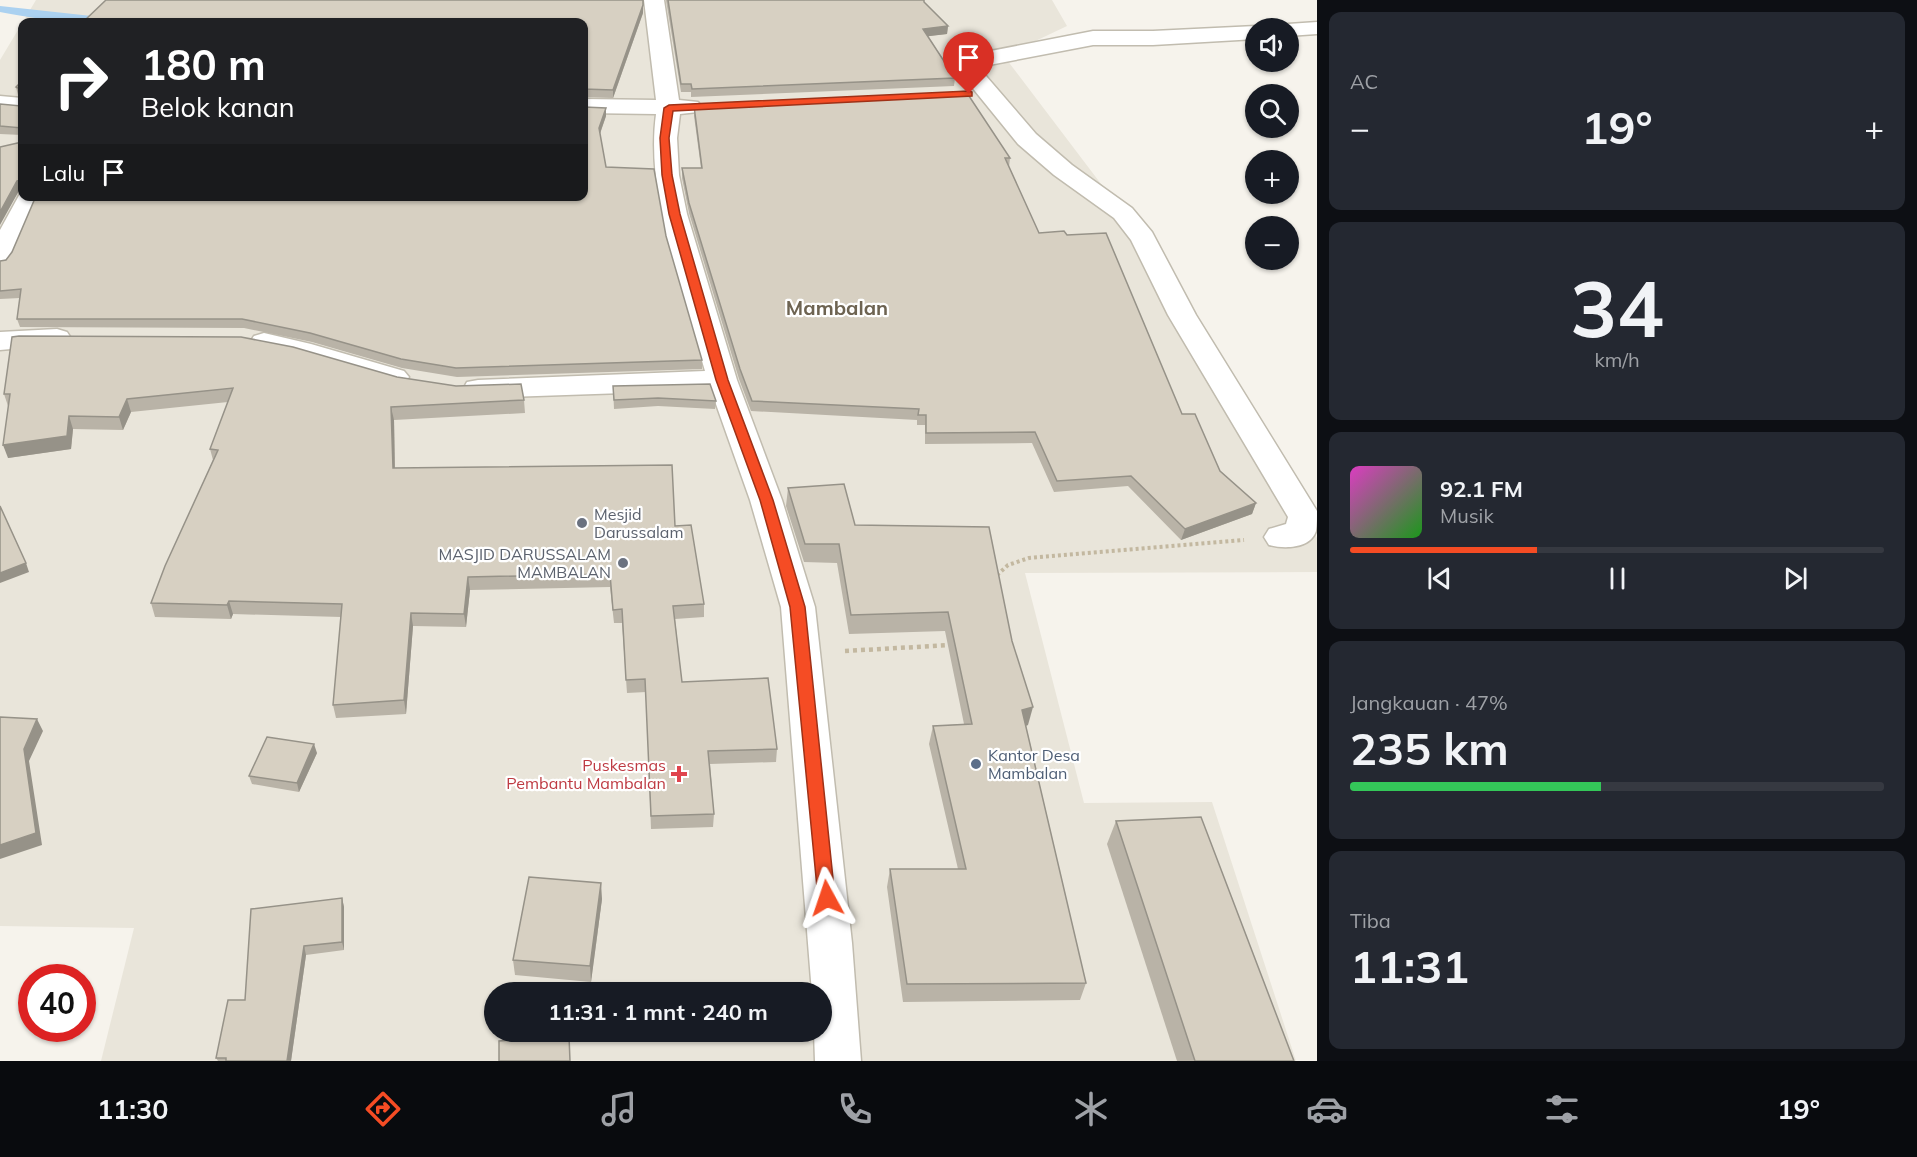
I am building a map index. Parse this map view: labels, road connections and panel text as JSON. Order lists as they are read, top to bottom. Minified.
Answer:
{"districts":["Mambalan"],"places":{"other":["Mesjid Darussalam","MASJID DARUSSALAM MAMBALAN","Kantor Desa Mambalan"],"health":["Puskesmas Pembantu Mambalan"]},"page":{"tile":["AC",["34","km/h"],["Jangkauan · 47%","235 km"],["Tiba","11:31"]],"map_buttons":["+","−"],"turn":["180 m","Belok kanan"],"heat":["−","19°","+"],"then":"Lalu","song":["92.1 FM","Musik"],"limit":"40","trip":"11:31 · 1 mnt · 240 m","tabs":["11:30","19°"]}}
